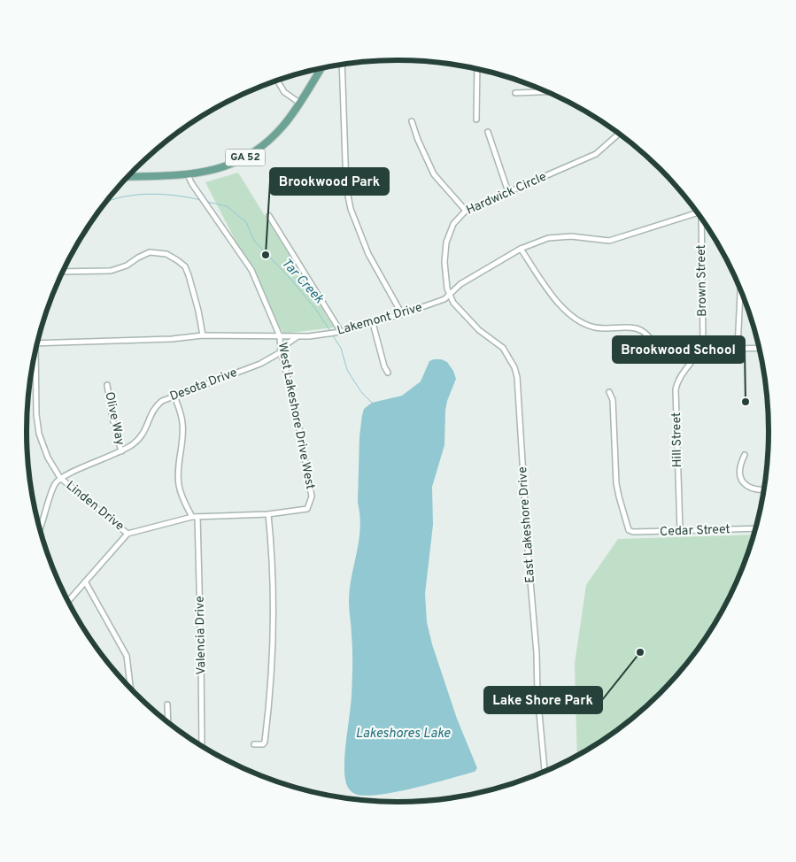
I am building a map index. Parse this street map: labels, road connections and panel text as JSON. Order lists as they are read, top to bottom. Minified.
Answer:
{"streets":{"main road":["GA 52"],"street":["Hardwick Circle","Brown Street","Lakemont Drive","Desota Drive","West Lakeshore Drive West","Olive Way","Hill Street","Linden Drive","East Lakeshore Drive","Cedar Street","Valencia Drive"]},"crossings":[["GA 52","West Lakeshore Drive West"],["Hardwick Circle","Lakemont Drive"],["Hardwick Circle","East Lakeshore Drive"],["Brown Street","Hill Street"],["Lakemont Drive","Desota Drive"],["Lakemont Drive","West Lakeshore Drive West"],["Lakemont Drive","East Lakeshore Drive"],["Desota Drive","West Lakeshore Drive West"],["Desota Drive","Olive Way"],["Desota Drive","Linden Drive"],["West Lakeshore Drive West","Linden Drive"],["Hill Street","Cedar Street"],["Linden Drive","Valencia Drive"]],"water":["Tar Creek","Lakeshores Lake"],"places":["Brookwood Park","Brookwood School","Lake Shore Park"]}
